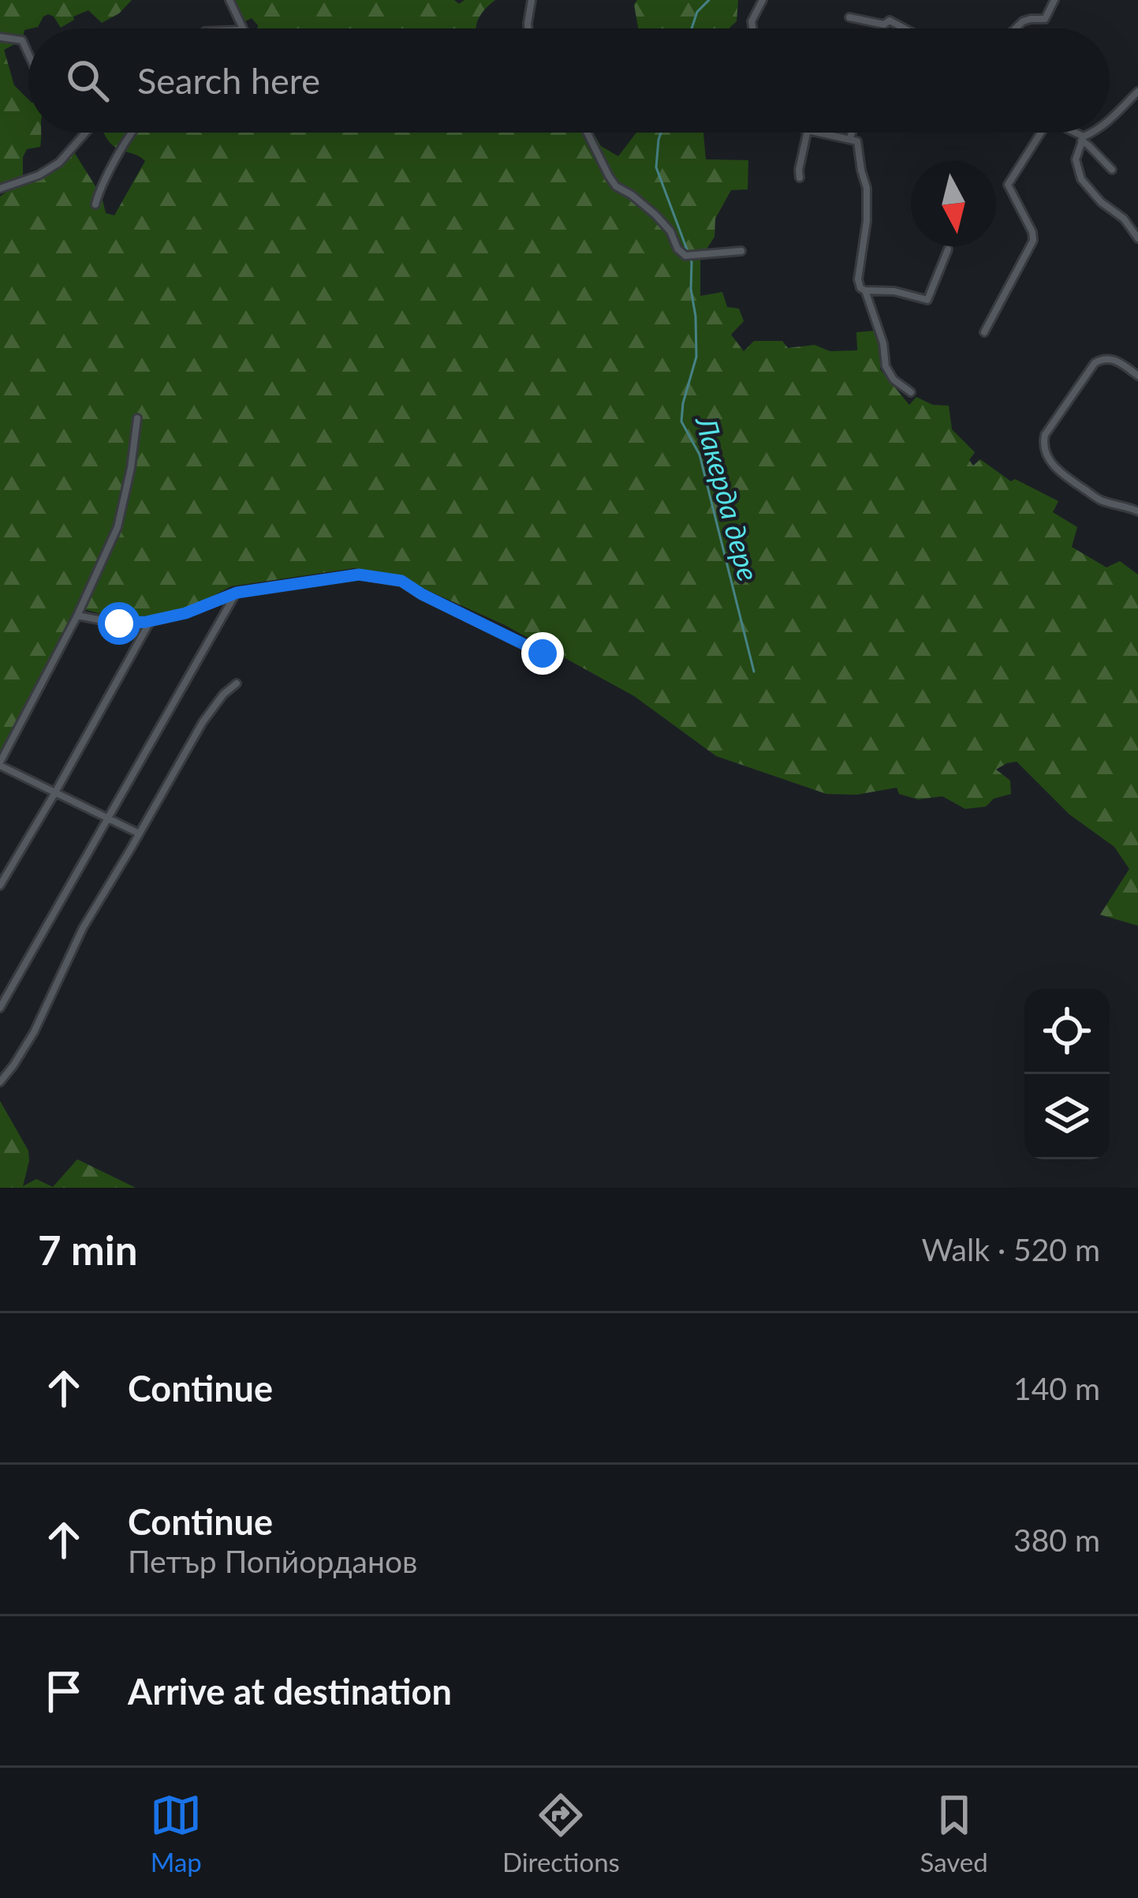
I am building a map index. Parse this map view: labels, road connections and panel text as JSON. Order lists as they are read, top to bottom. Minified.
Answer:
{"water":["Лакерда дере"],"north":"bottom","page":{"search":"Search here","heading":["7 min","Walk · 520 m"],"list":[["Continue","140 m"],["Continue","Петър Попйорданов","380 m"],"Arrive at destination"],"nav":["Map","Directions","Saved"]}}
